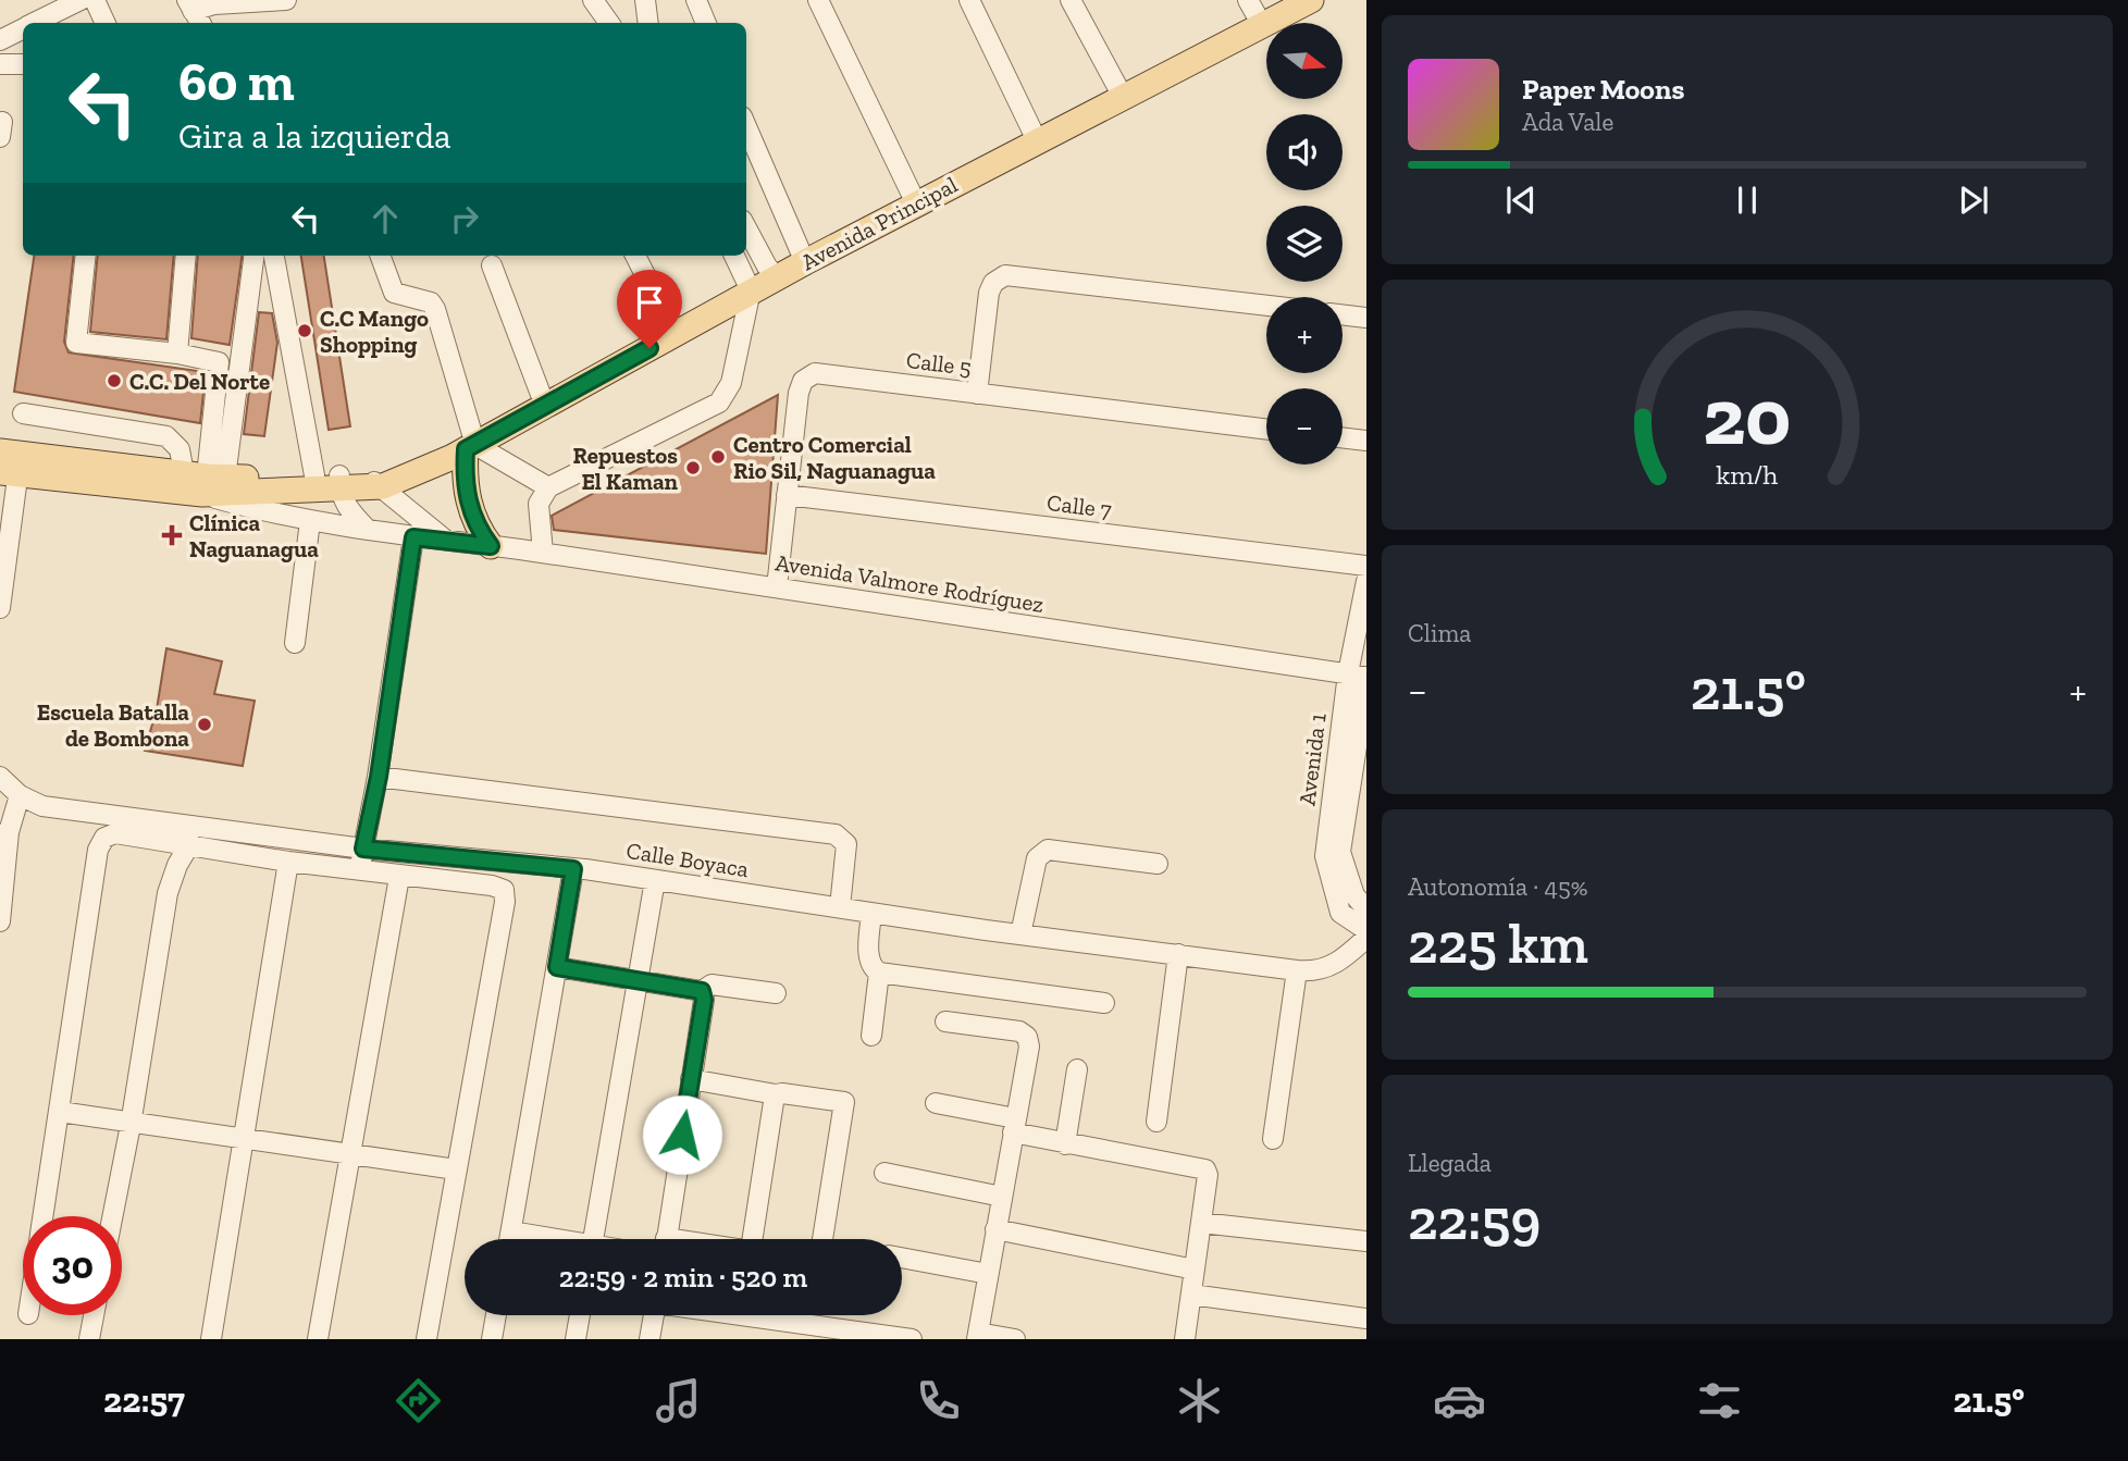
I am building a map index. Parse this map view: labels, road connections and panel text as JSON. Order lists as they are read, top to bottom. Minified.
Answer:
{"streets":{"main road":["Avenida Principal"],"street":["Calle 5","Calle 7","Avenida Valmore Rodríguez","Avenida 1","Calle Boyaca"]},"crossings":[["Calle 5","Calle 7"],["Calle 5","Avenida Valmore Rodríguez"],["Avenida Valmore Rodríguez","Avenida 1"]],"places":{"other":["C.C Mango Shopping","C.C. Del Norte","Centro Comercial Rio Sil, Naguanagua","Repuestos El Kaman","Escuela Batalla de Bombona"],"health":["Clínica Naguanagua"]},"north":"right","page":{"map_buttons":["+","−"],"turn":["60 m","Gira a la izquierda"],"song":["Paper Moons","Ada Vale"],"tile":["Clima",["Autonomía · 45%","225 km"],["Llegada","22:59"]],"heat":["−","21.5°","+"],"limit":"30","trip":"22:59 · 2 min · 520 m","tabs":["22:57","21.5°"],"gauge":["20","km/h"]}}
